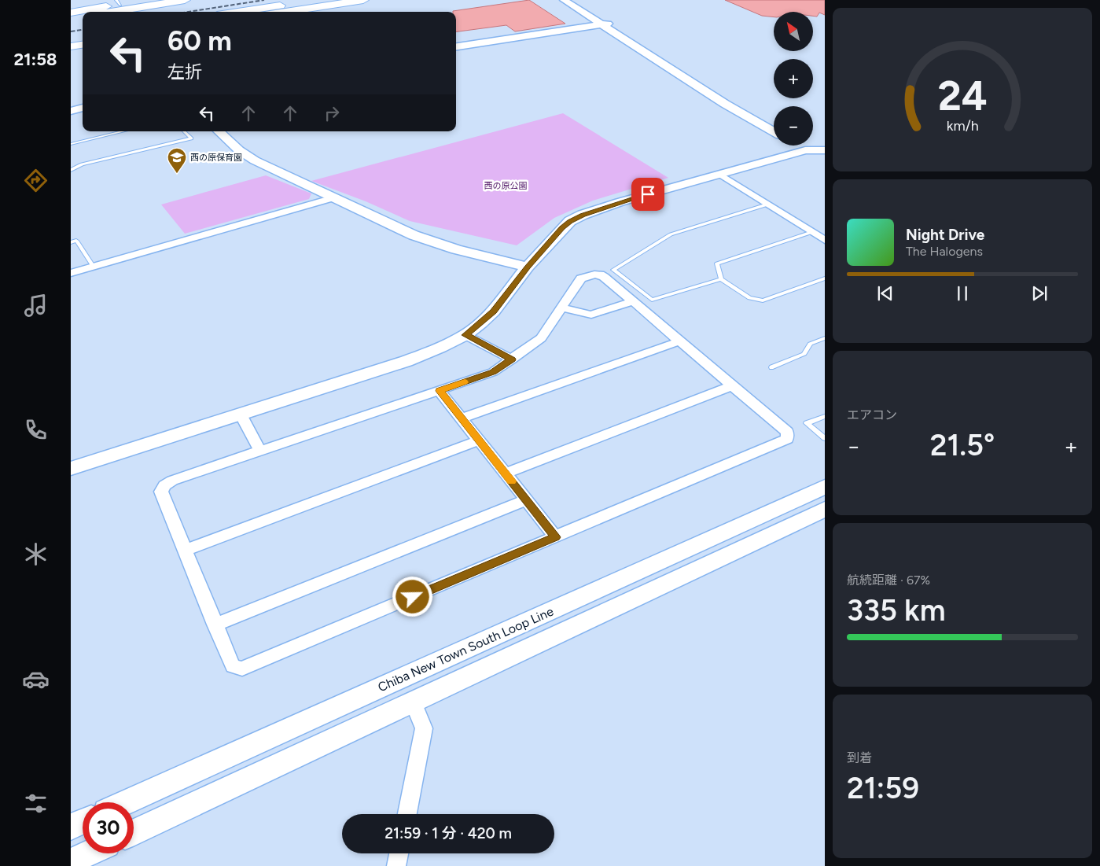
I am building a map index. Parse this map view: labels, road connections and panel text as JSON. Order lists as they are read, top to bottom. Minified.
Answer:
{"streets":{"street":["Chiba New Town South Loop Line"]},"parks":["西の原公園"],"places":{"school or university":["西の原保育園"]},"north":"top left","page":{"tabs":"21:58","map_buttons":["+","−"],"turn":["60 m","左折"],"song":["Night Drive","The Halogens"],"tile":["エアコン",["航続距離 · 67%","335 km"],["到着","21:59"]],"heat":["−","21.5°","+"],"limit":"30","trip":"21:59 · 1 分 · 420 m","gauge":["24","km/h"]}}
